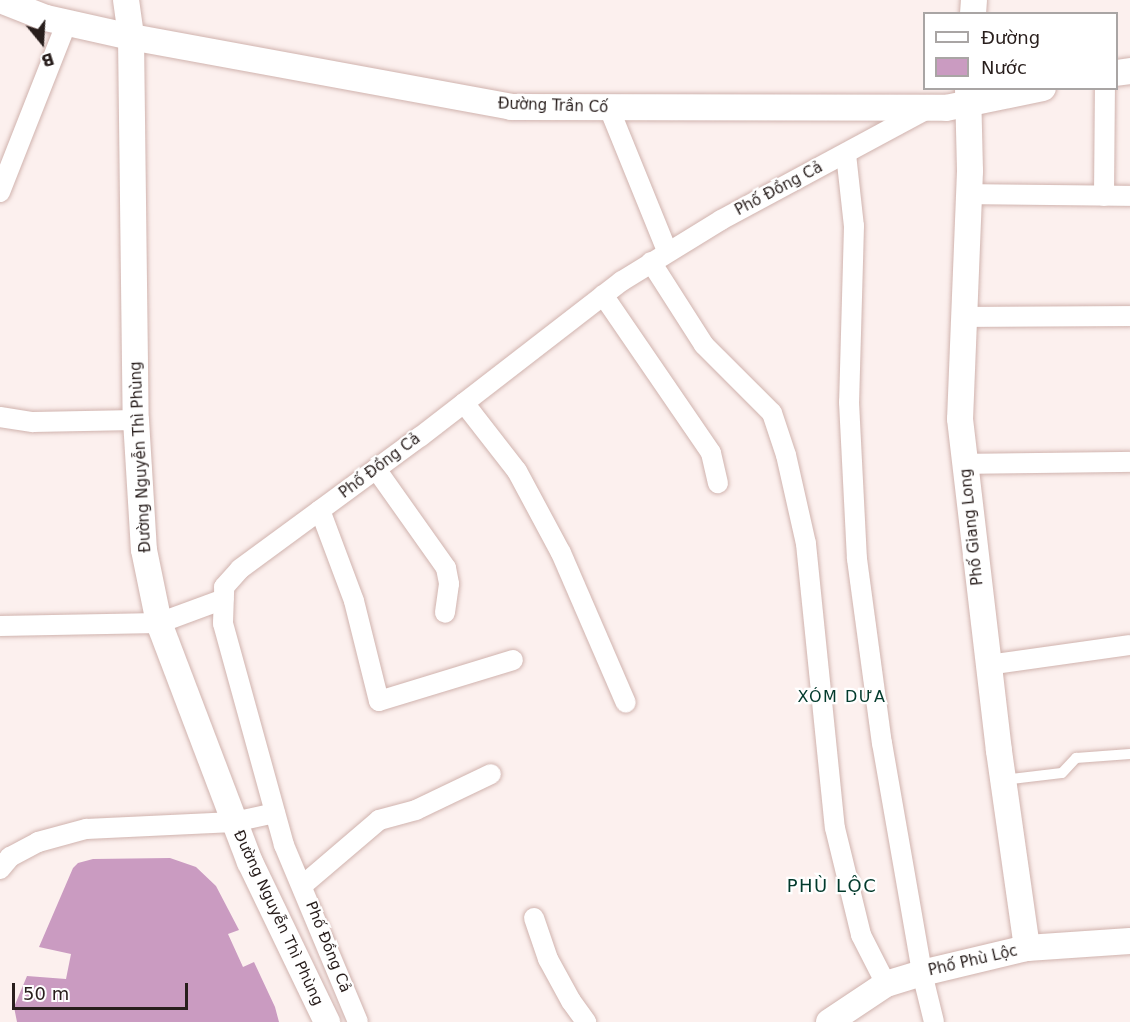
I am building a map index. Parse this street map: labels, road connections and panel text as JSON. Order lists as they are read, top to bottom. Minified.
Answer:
{"streets":{"street":["Đường Trần Cố","Phố Đồng Cả","Đường Nguyễn Thì Phùng","Phố Giang Long","Phố Phù Lộc"]},"crossings":[["Đường Trần Cố","Phố Đồng Cả"],["Đường Trần Cố","Đường Nguyễn Thì Phùng"],["Đường Trần Cố","Phố Giang Long"],["Phố Giang Long","Phố Phù Lộc"]],"districts":["XÓM DƯA","PHÙ LỘC"],"legend":["Đường","Nước"],"scale_bar":"50 m","north":"bottom"}
